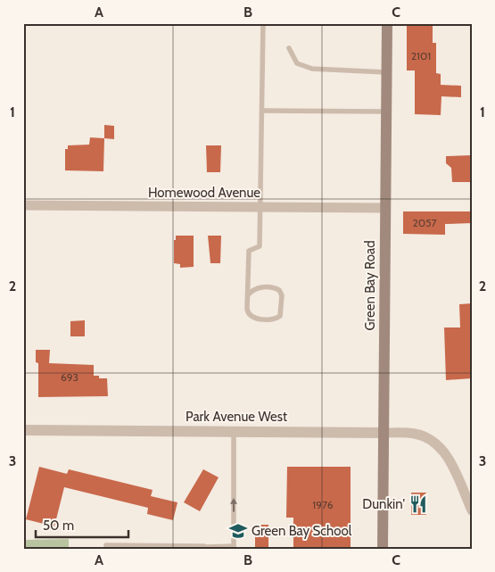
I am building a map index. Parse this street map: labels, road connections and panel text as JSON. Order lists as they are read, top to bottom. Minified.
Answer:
{"streets":{"main road":["Green Bay Road"],"street":["Homewood Avenue","Park Avenue West"]},"crossings":[["Homewood Avenue","Green Bay Road"],["Green Bay Road","Park Avenue West"]],"places":{"restaurant":["Dunkin'"],"school or university":["Green Bay School"]},"house_numbers":["2101","2057","693","1976"],"scale_bar":"50 m","grid":{"columns":["A","B","C"],"rows":["1","2","3"]}}
